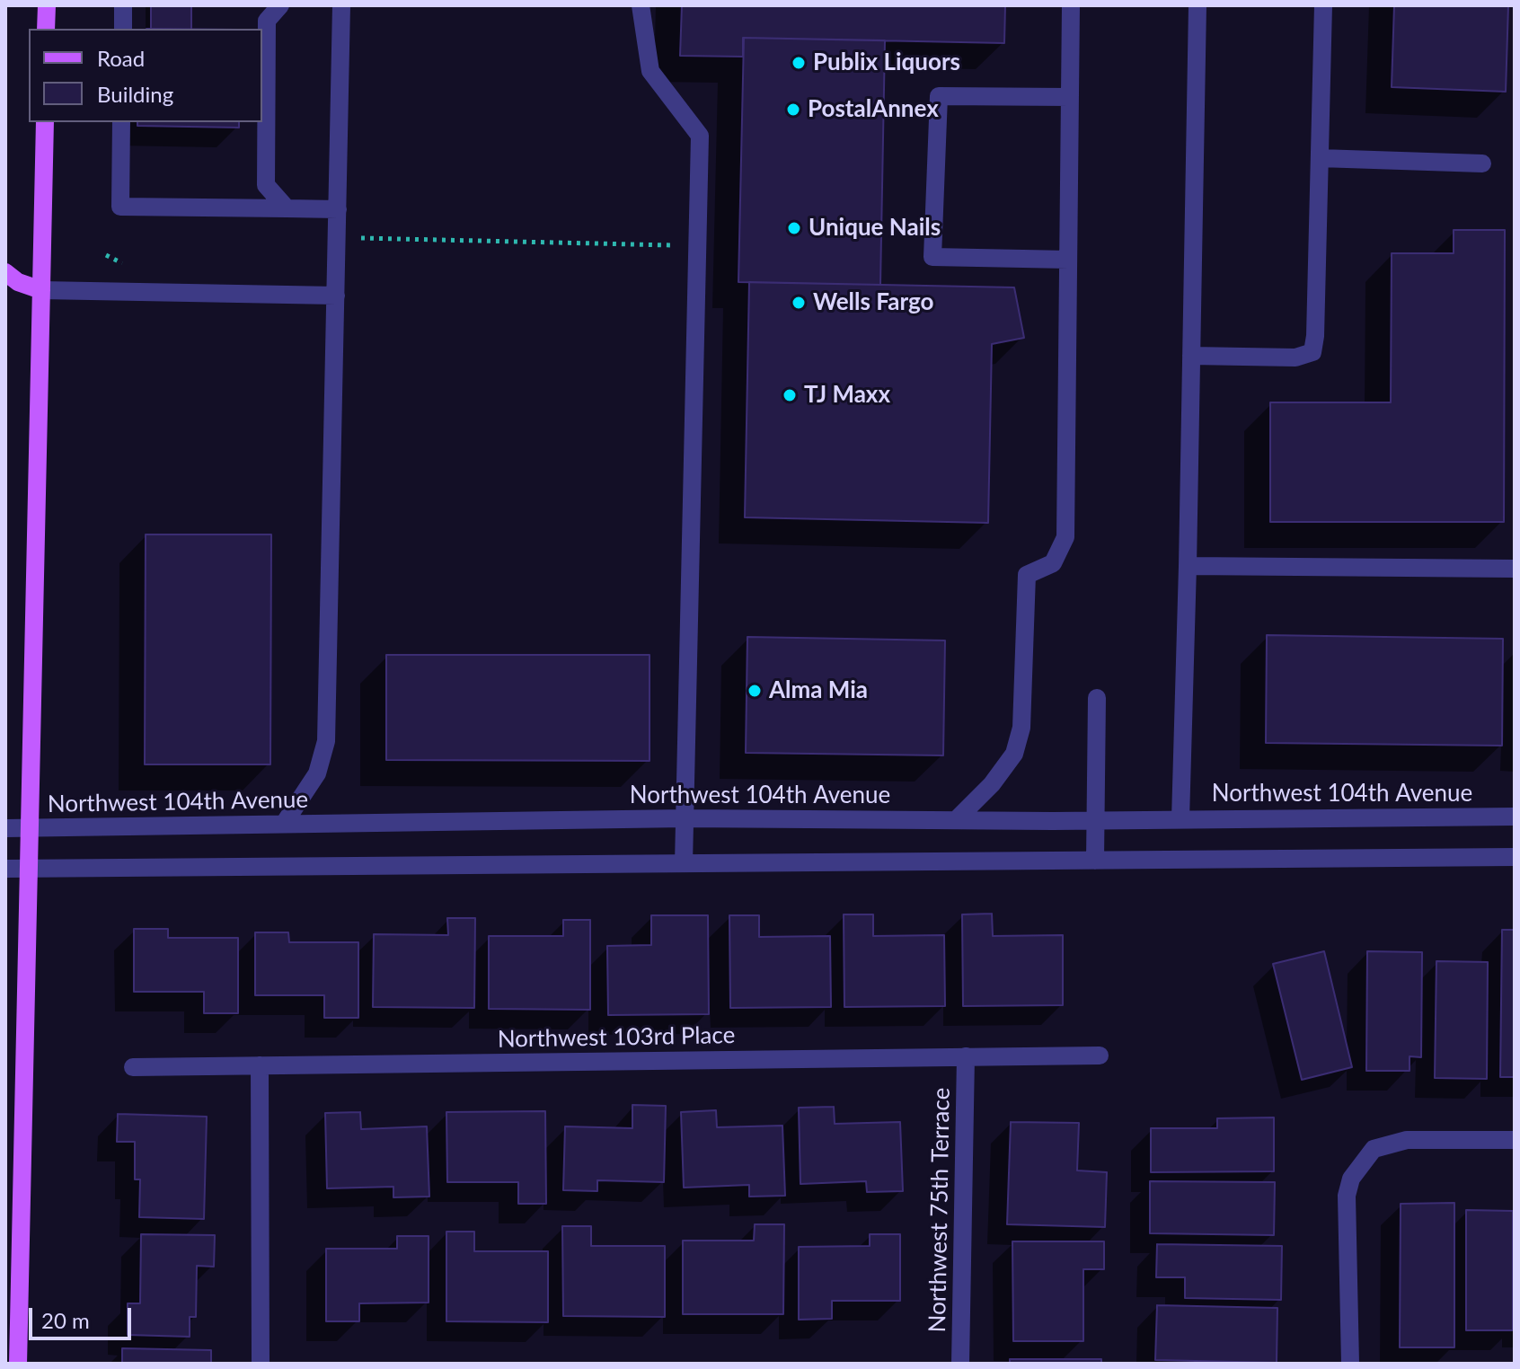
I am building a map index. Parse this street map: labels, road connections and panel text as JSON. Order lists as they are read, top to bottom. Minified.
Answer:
{"streets":{"street":["Northwest 104th Avenue","Northwest 103rd Place","Northwest 75th Terrace"]},"crossings":[["Northwest 103rd Place","Northwest 75th Terrace"]],"places":["Publix Liquors","PostalAnnex","Unique Nails","Wells Fargo","TJ Maxx","Alma Mia"],"legend":["Road","Building"],"scale_bar":"20 m"}
